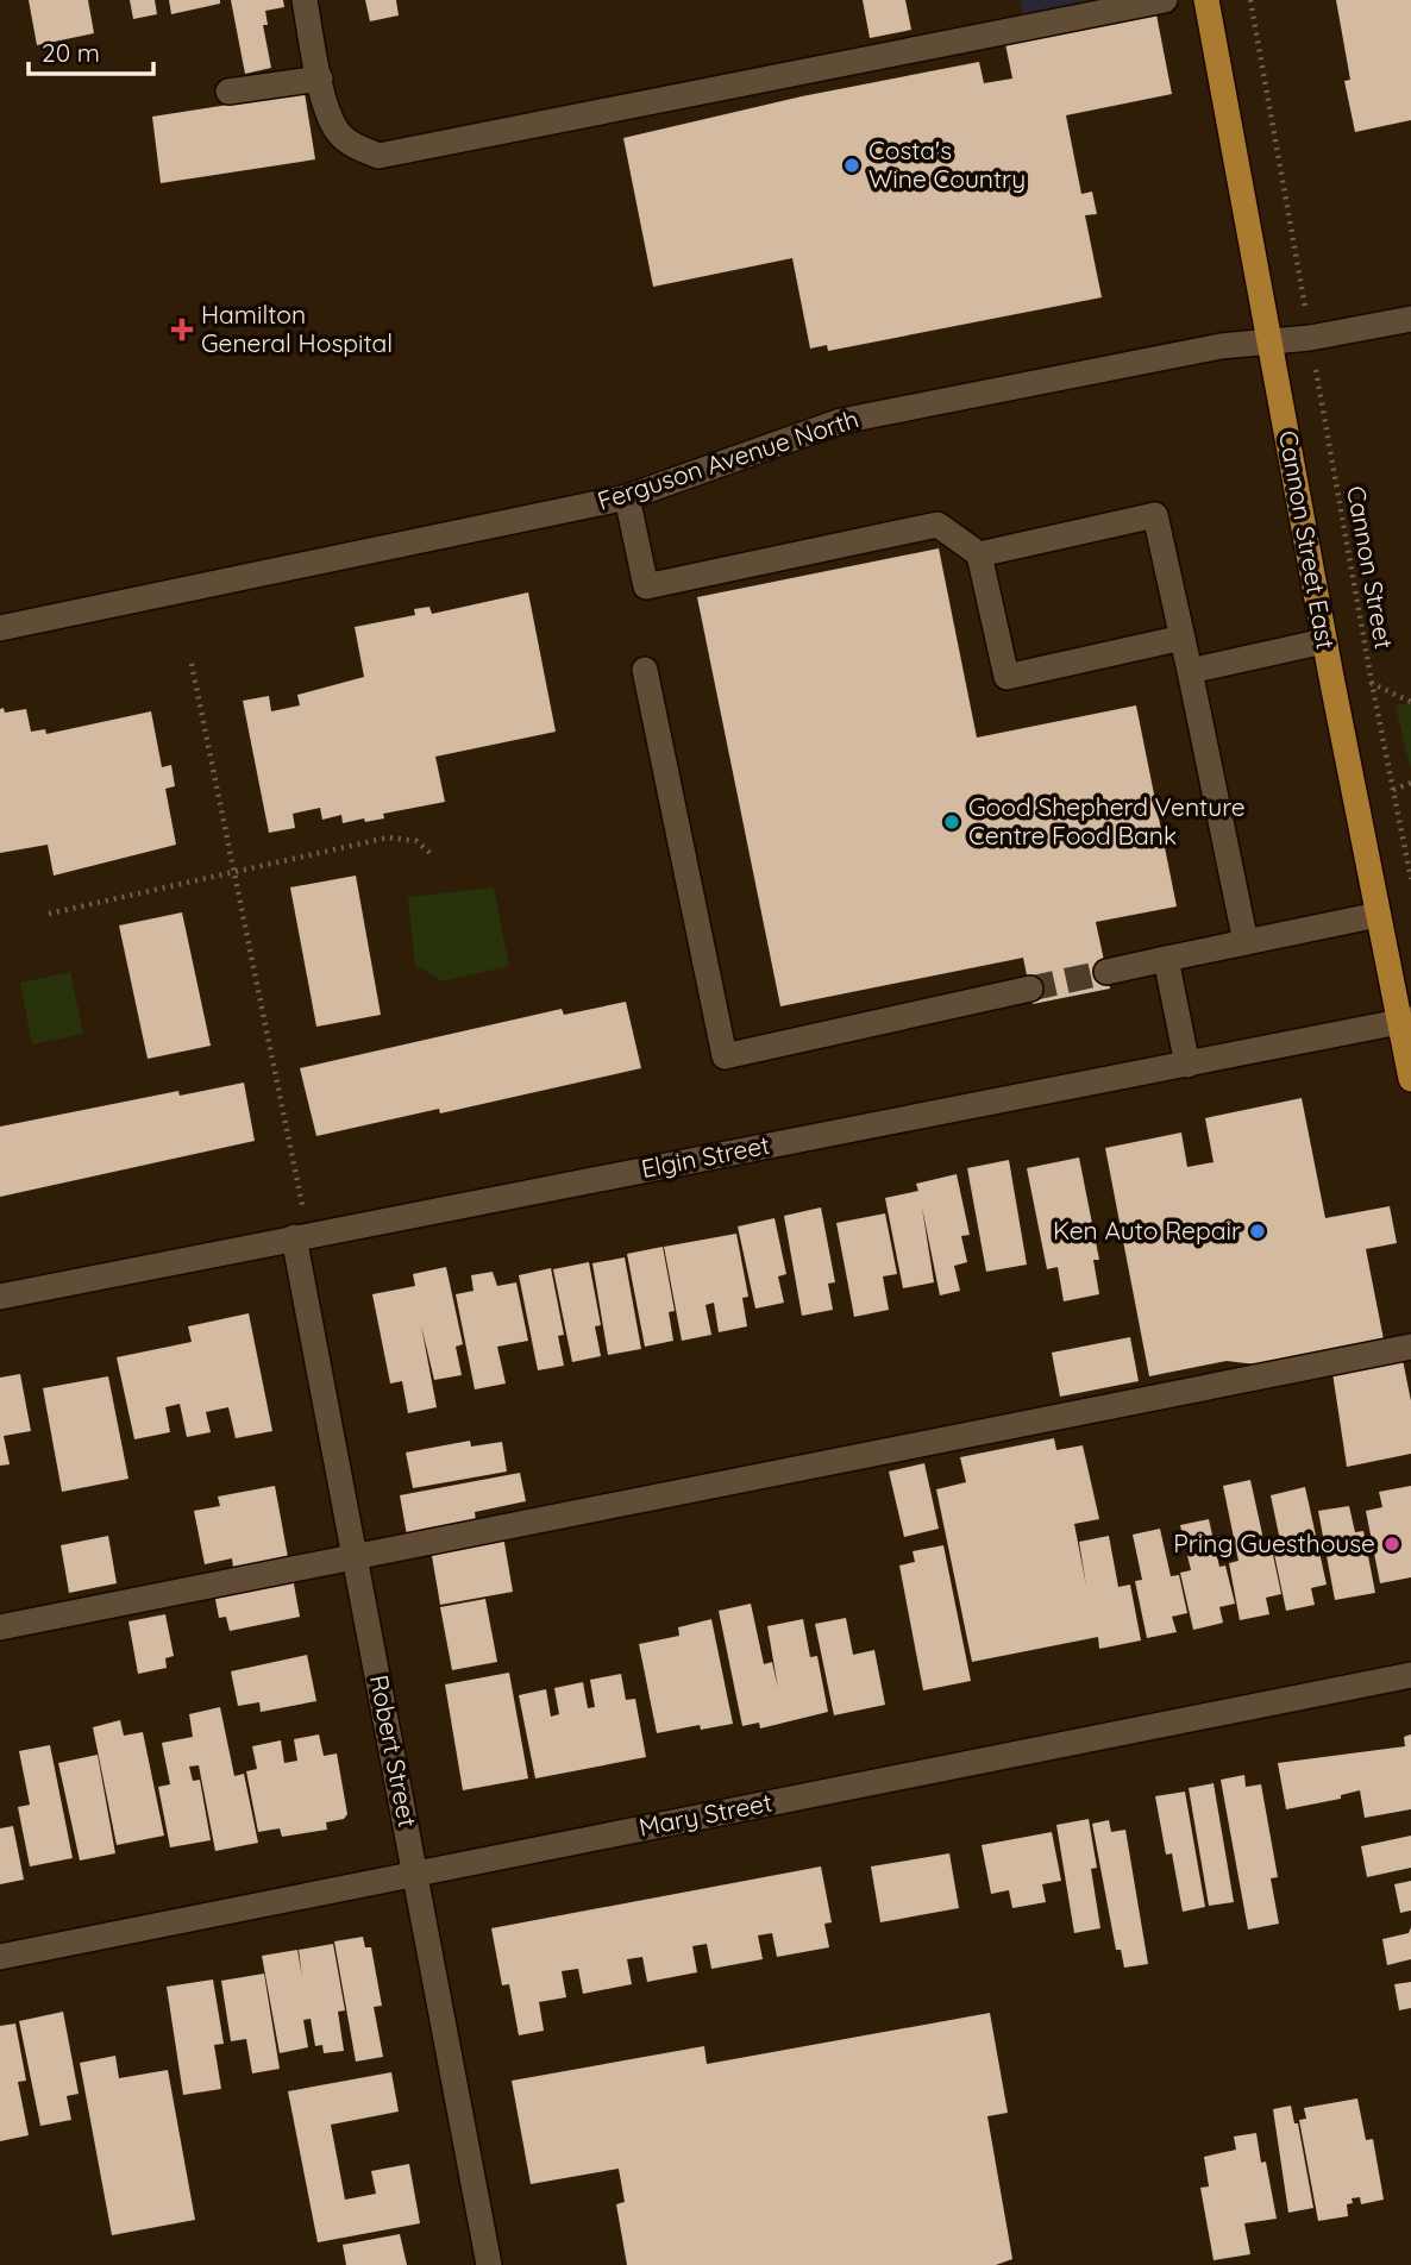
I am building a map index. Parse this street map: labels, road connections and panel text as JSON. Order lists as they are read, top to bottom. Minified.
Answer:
{"streets":{"main road":["Cannon Street East"],"street":["Ferguson Avenue North","Elgin Street","Robert Street","Mary Street"],"path":["Cannon Street"]},"crossings":[["Ferguson Avenue North","Cannon Street East"],["Cannon Street East","Elgin Street"],["Elgin Street","Robert Street"],["Robert Street","Mary Street"]],"places":{"other":["Costa's Wine Country","Good Shepherd Venture Centre Food Bank","Ken Auto Repair","Pring Guesthouse"],"health":["Hamilton General Hospital"]},"scale_bar":"20 m"}
